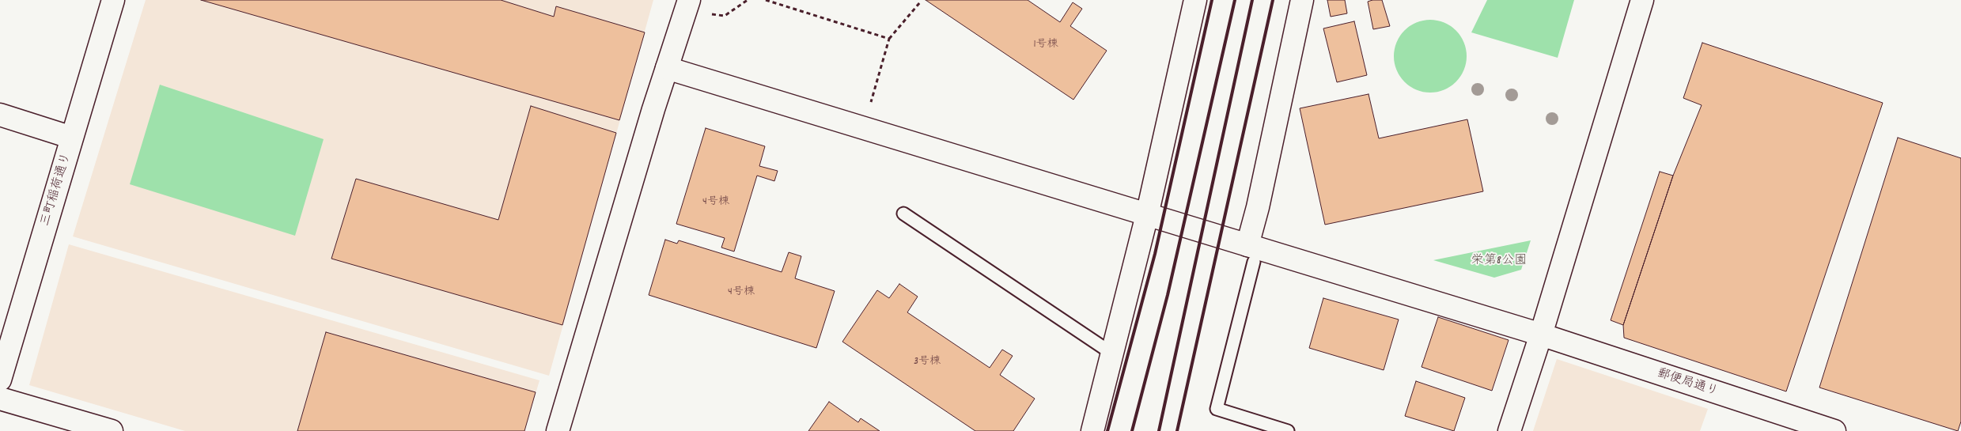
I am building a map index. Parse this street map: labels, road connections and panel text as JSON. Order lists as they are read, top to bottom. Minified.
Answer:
{"streets":{"street":["三町稲荷通り","郵便局通り"]},"parks":["栄第8公園"],"house_numbers":["1号棟","4号棟","4号棟","3号棟"]}
